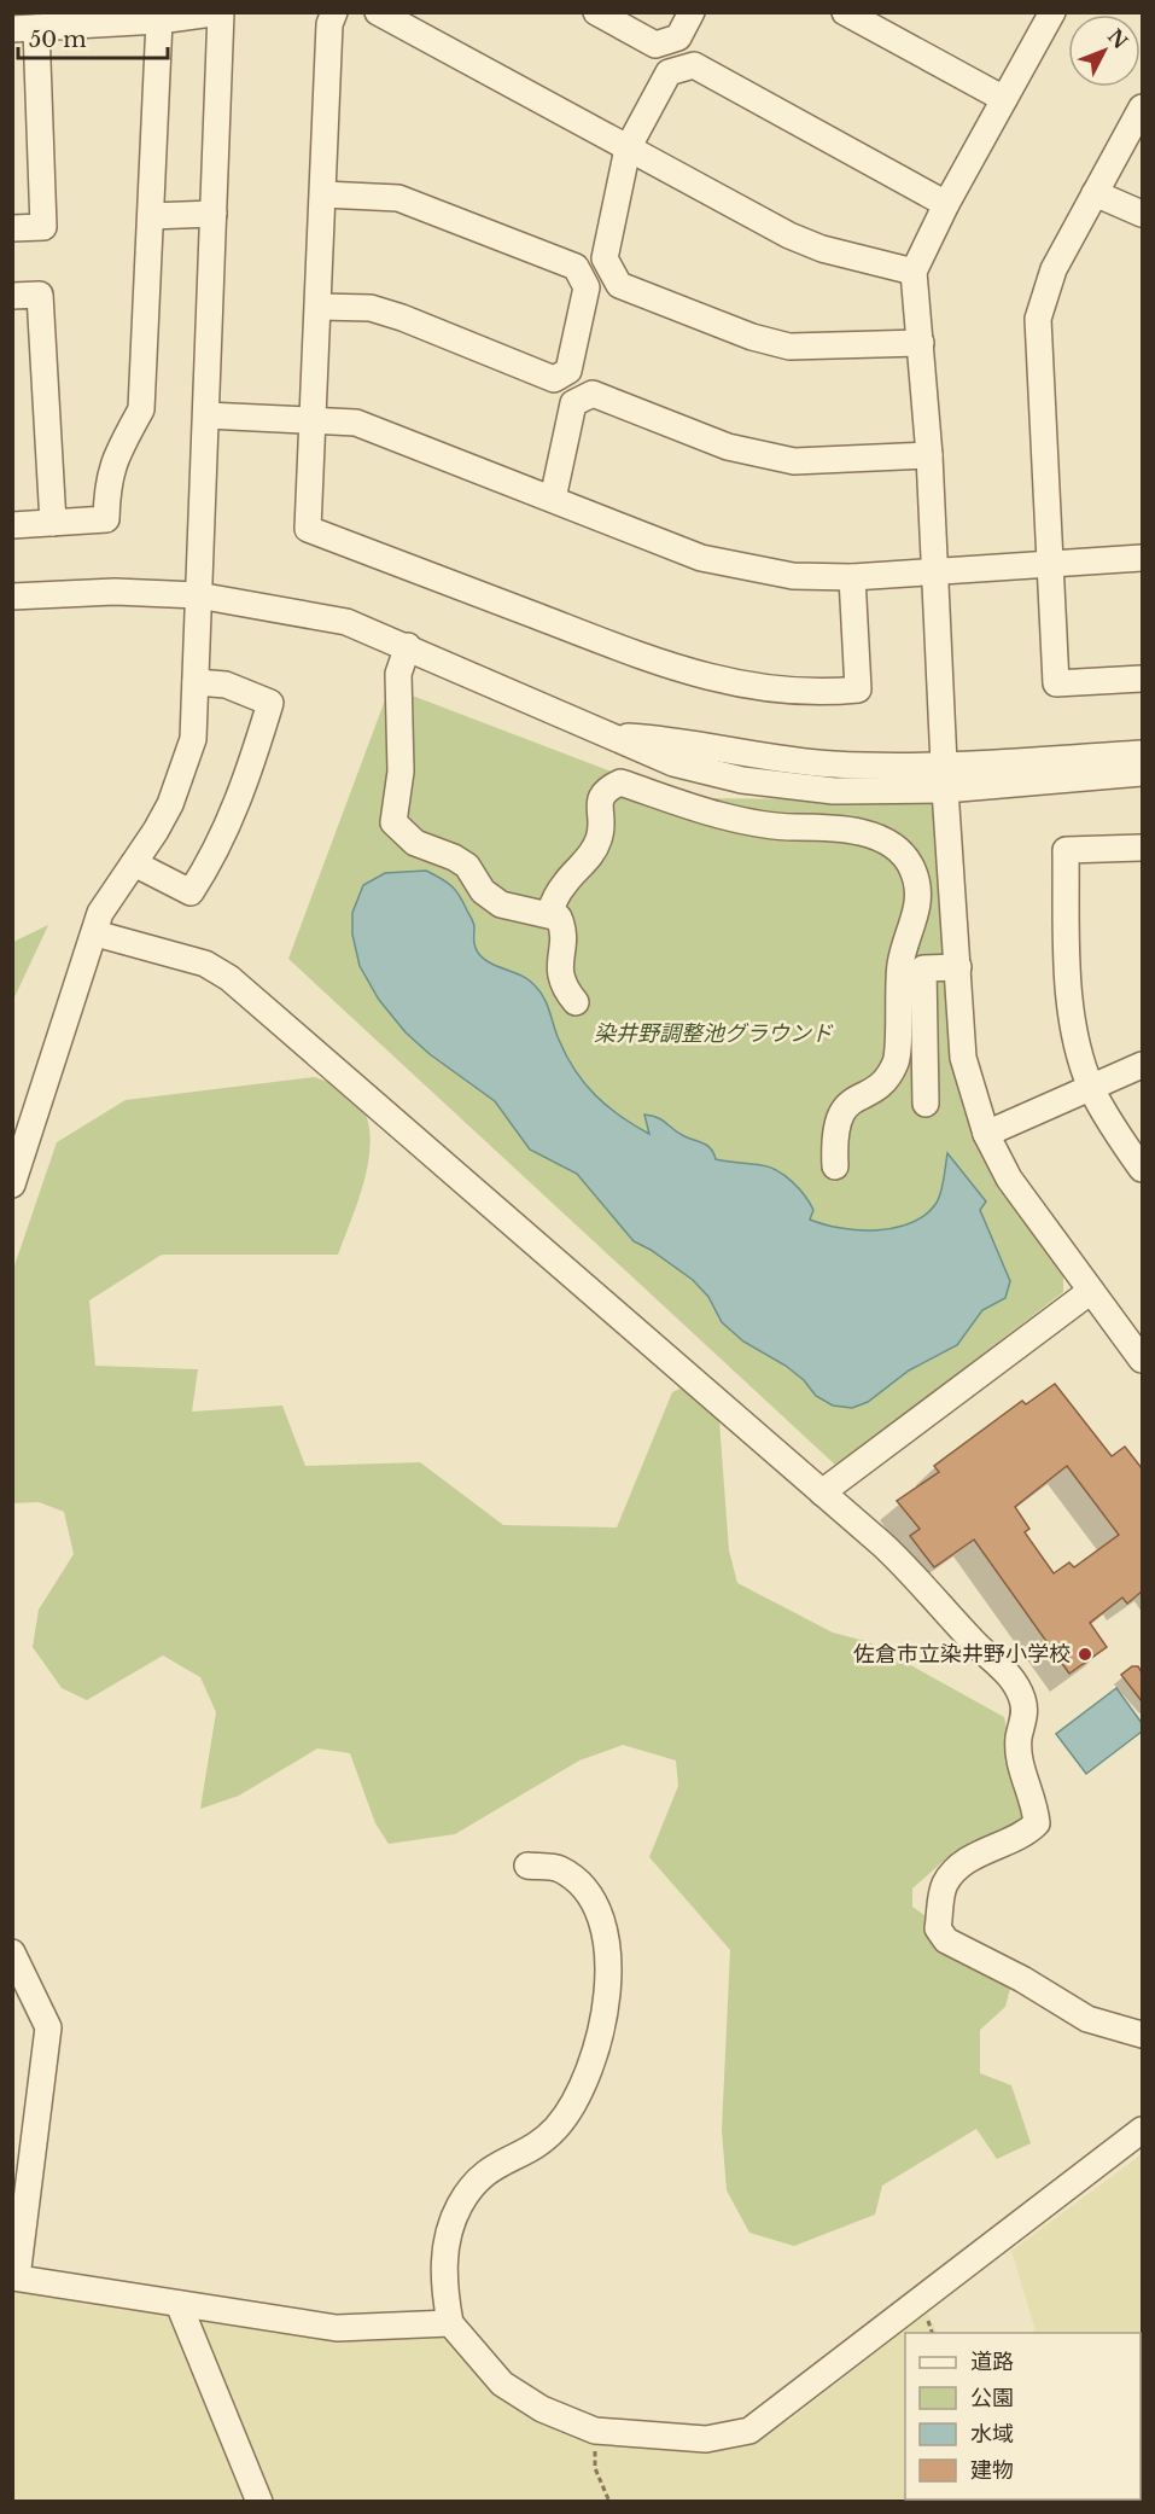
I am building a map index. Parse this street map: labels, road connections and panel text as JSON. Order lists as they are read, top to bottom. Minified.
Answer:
{"parks":["染井野調整池グラウンド"],"places":["佐倉市立染井野小学校"],"legend":["道路","公園","水域","建物"],"scale_bar":"50 m","north":"top right"}
